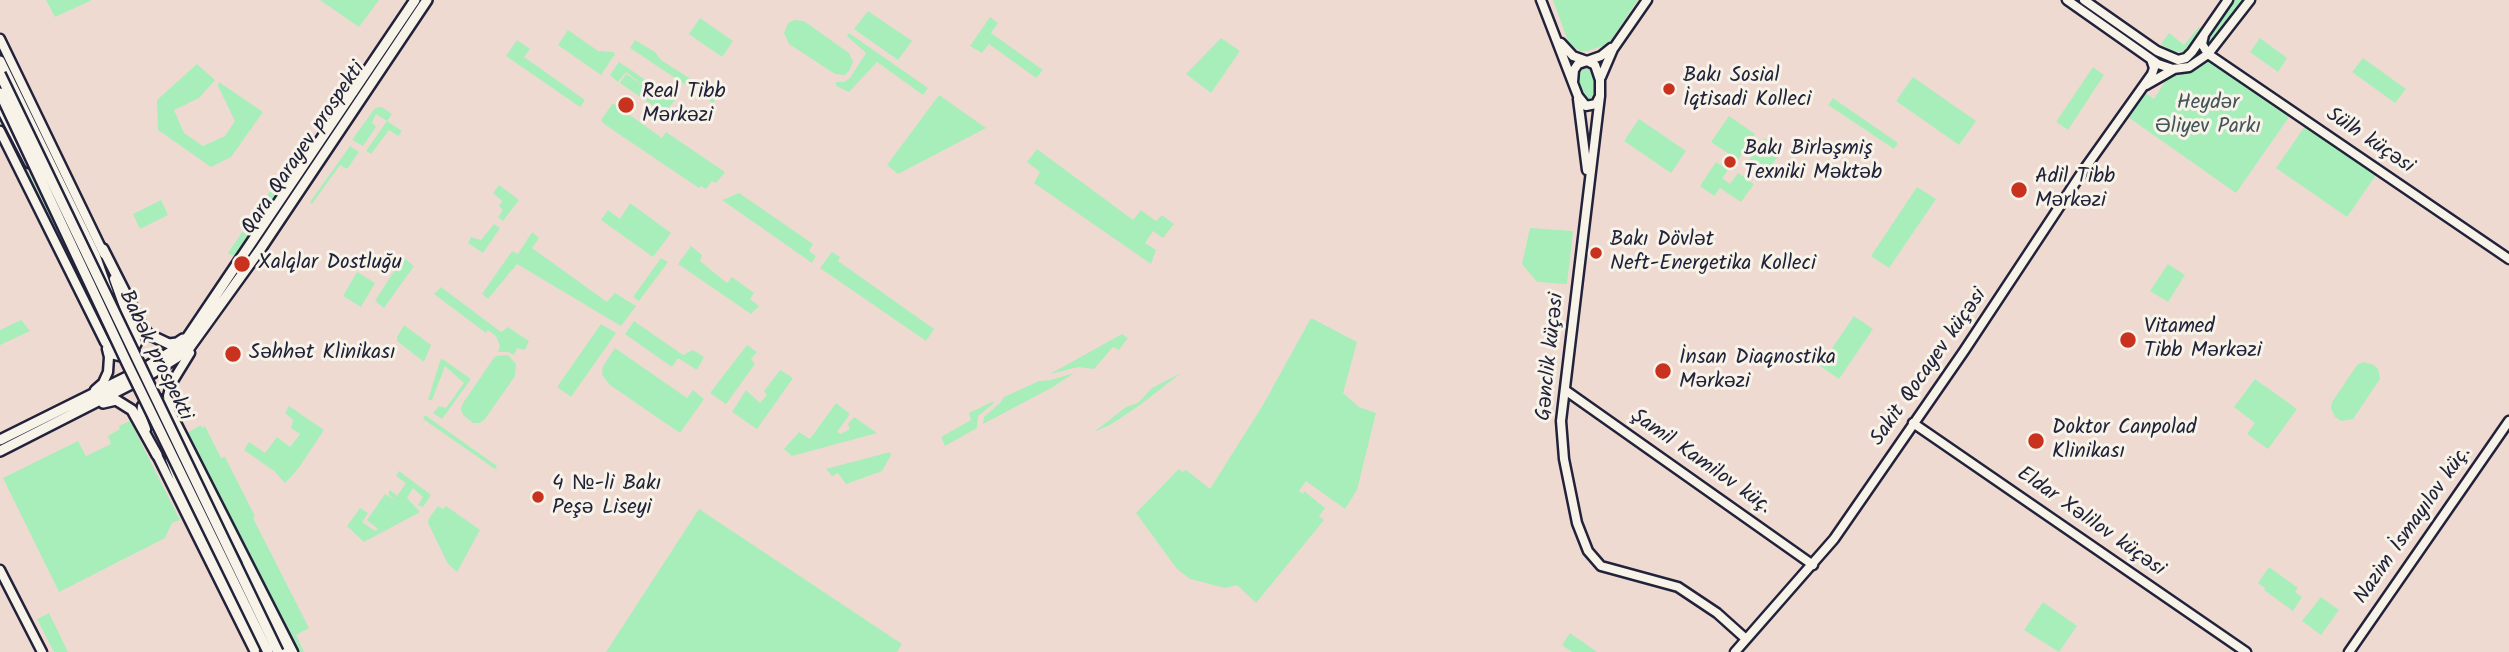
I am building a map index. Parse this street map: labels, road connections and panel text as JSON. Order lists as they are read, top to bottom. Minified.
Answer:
{"streets":{"main road":["Sülh küçəsi","Qara Qarayev prospekti","Babək prospekti","Gənclik küçəsi","Sakit Qocayev küçəsi","Şamil Kamilov küç.","Eldar Xəlilov küçəsi","Nazim İsmayılov küç."]},"crossings":[["Gənclik küçəsi","Sakit Qocayev küçəsi"],["Gənclik küçəsi","Şamil Kamilov küç."],["Sakit Qocayev küçəsi","Şamil Kamilov küç."],["Sakit Qocayev küçəsi","Eldar Xəlilov küçəsi"]],"parks":["Heydər Əliyev Parkı"],"places":["Bakı Sosial İqtisadi Kolleci","Real Tibb Mərkəzi","Bakı Birləşmiş Texniki Məktəb","Adil Tibb Mərkəzi","Bakı Dövlət Neft-Energetika Kolleci","Xalqlar Dostluğu","Vitamed Tibb Mərkəzi","Səhhət Klinikası","İnsan Diaqnostika Mərkəzi","Doktor Canpolad Klinikası","4 №-li Bakı Peşə Liseyi"]}
